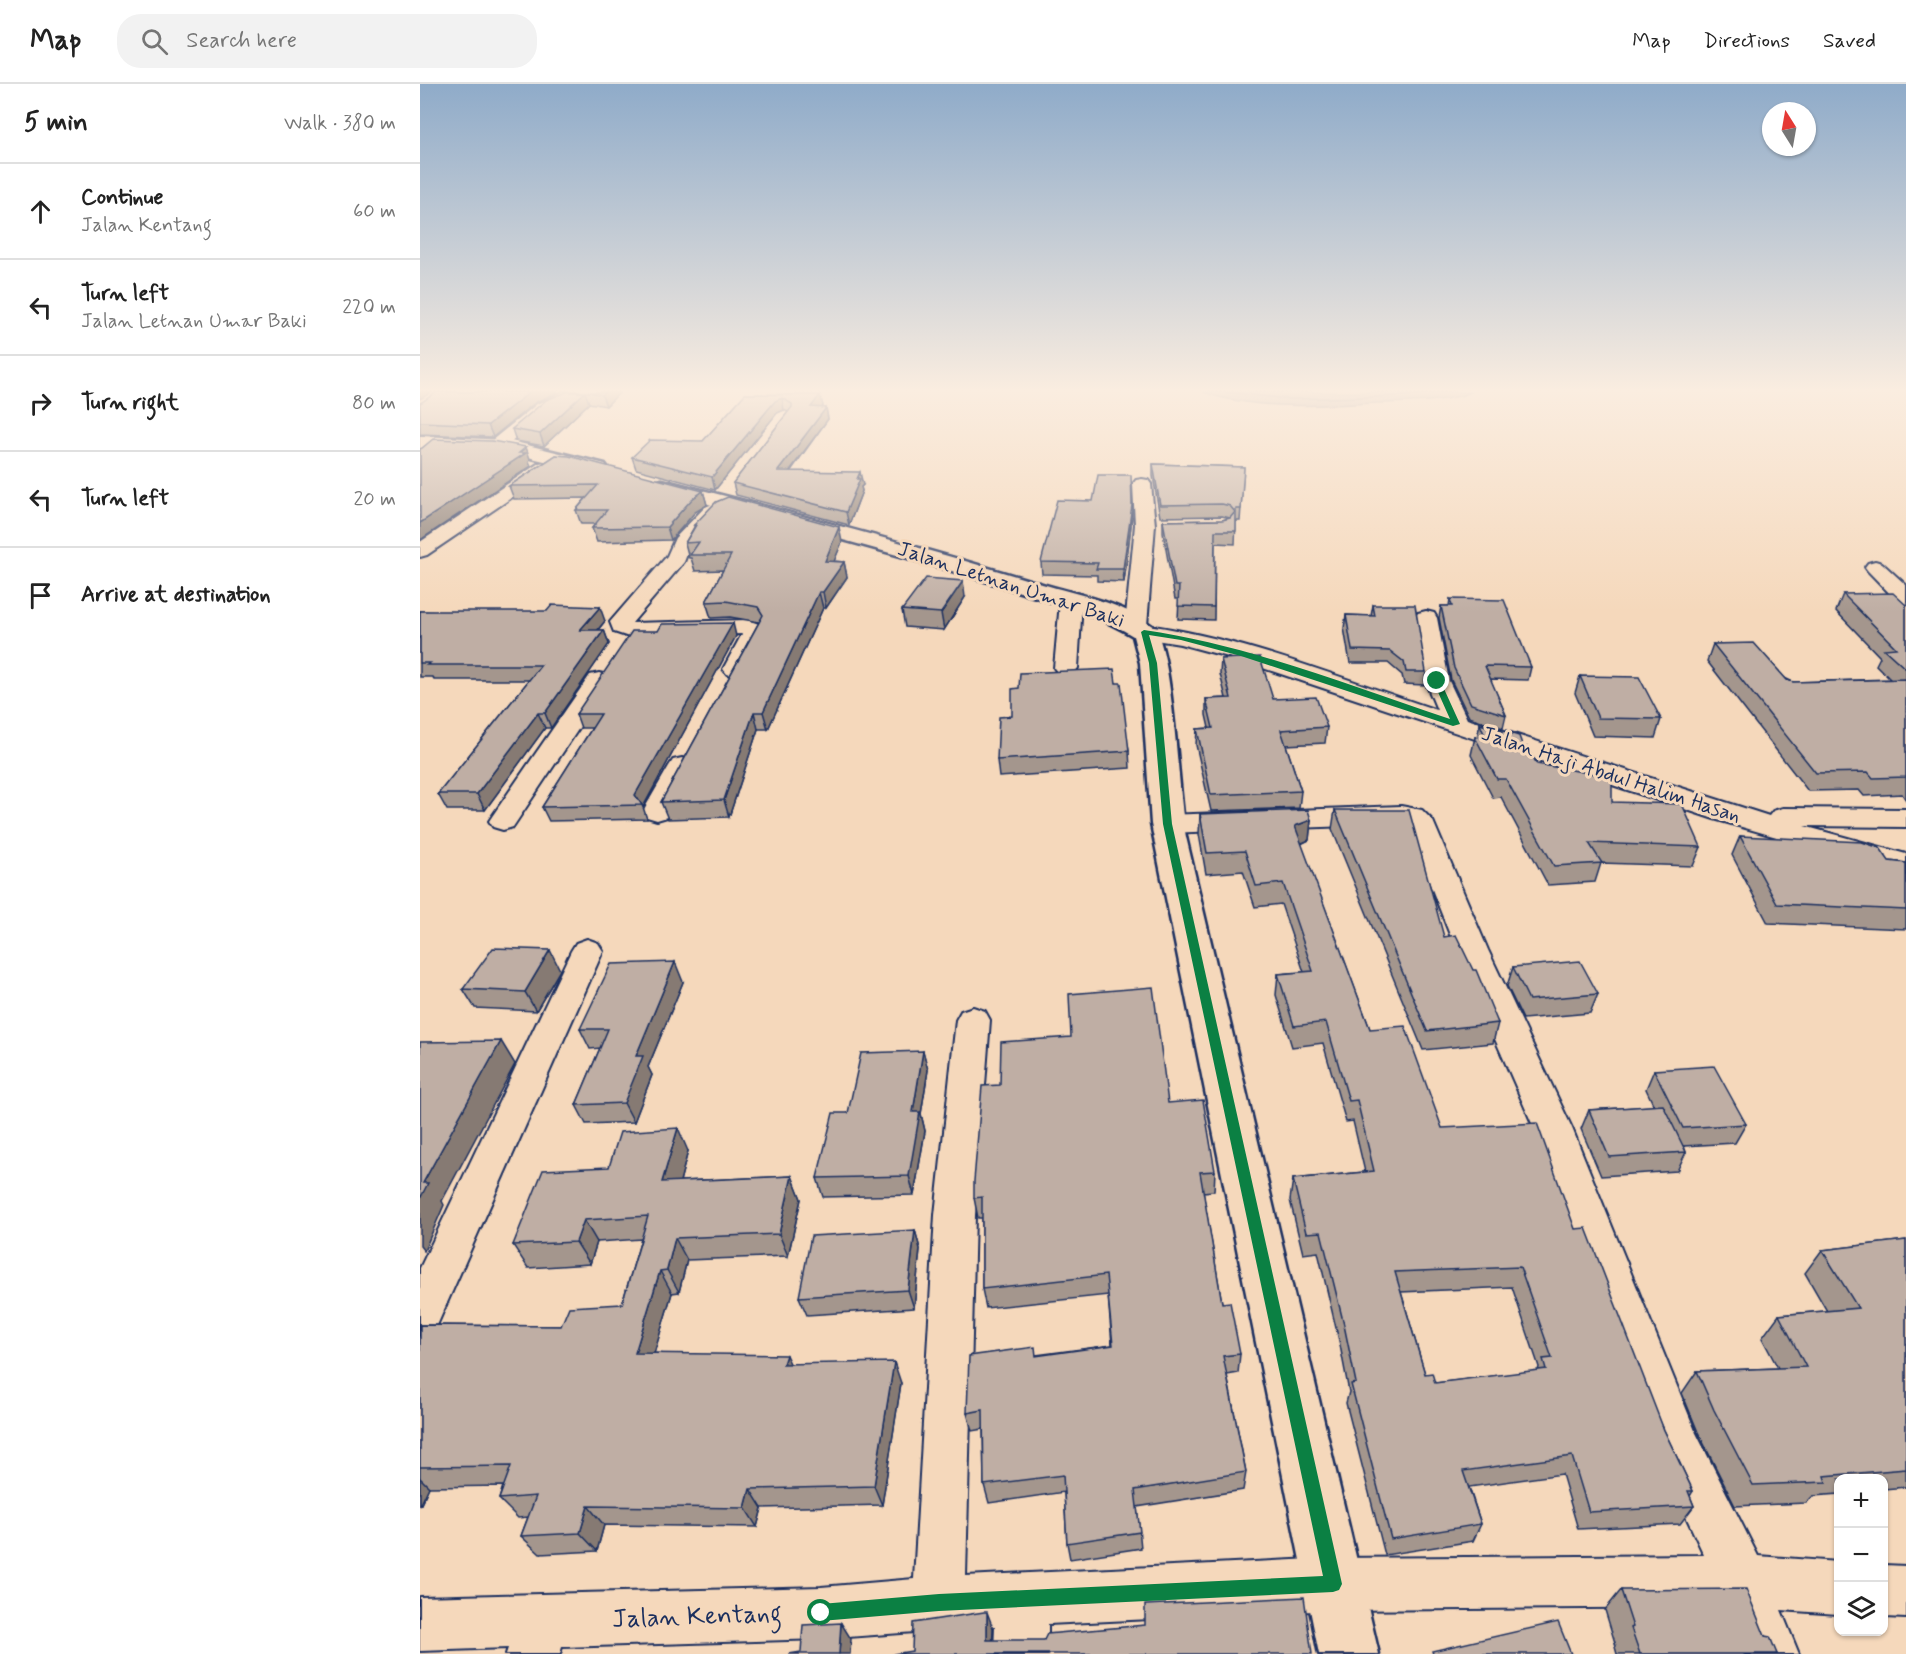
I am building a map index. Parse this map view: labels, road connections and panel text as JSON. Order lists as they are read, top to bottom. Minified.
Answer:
{"streets":{"street":["Jalan Letnan Umar Baki","Jalan Haji Abdul Halim Hasan","Jalan Kentang"]},"crossings":[["Jalan Letnan Umar Baki","Jalan Haji Abdul Halim Hasan"],["Jalan Letnan Umar Baki","Jalan Kentang"]],"north":"top","page":{"header":"Map","search":"Search here","nav":["Map","Directions","Saved"],"heading":["5 min","Walk · 380 m"],"list":[["Continue","Jalan Kentang","60 m"],["Turn left","Jalan Letnan Umar Baki","220 m"],["Turn right","80 m"],["Turn left","20 m"],"Arrive at destination"],"map_buttons":["+","−"]}}
